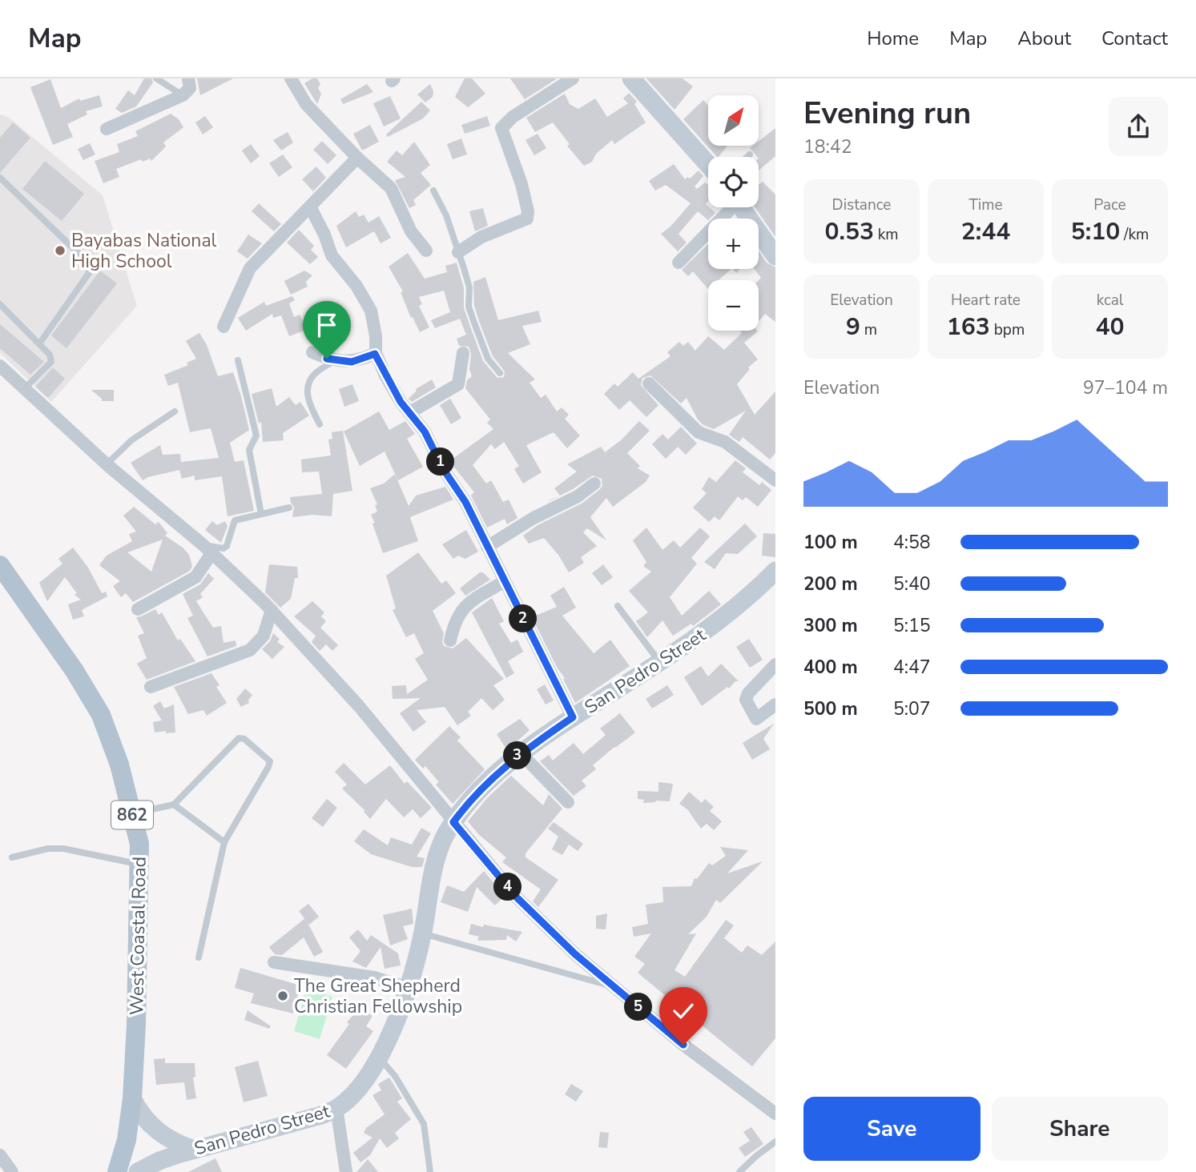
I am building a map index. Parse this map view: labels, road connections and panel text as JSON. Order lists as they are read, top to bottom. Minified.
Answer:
{"streets":{"main road":["862","West Coastal Road"],"street":["San Pedro Street"]},"places":["Bayabas National High School","The Great Shepherd Christian Fellowship"],"north":"top right","page":{"header":"Map","nav":["Home","Map","About","Contact"],"heading":["Evening run","18:42"],"map_buttons":["+","−"],"stats":[["Distance","0.53 km"],["Time","2:44"],["Pace","5:10 /km"],["Elevation","9 m"],["Heart rate","163 bpm"],["kcal","40"]],"chart":["Elevation","97–104 m"],"pins":["1","2","3","4","5"],"list":[{"name":"100 m","note":"4:58"},{"name":"200 m","note":"5:40"},{"name":"300 m","note":"5:15"},{"name":"400 m","note":"4:47"},{"name":"500 m","note":"5:07"}],"buttons":["Save","Share"]}}
